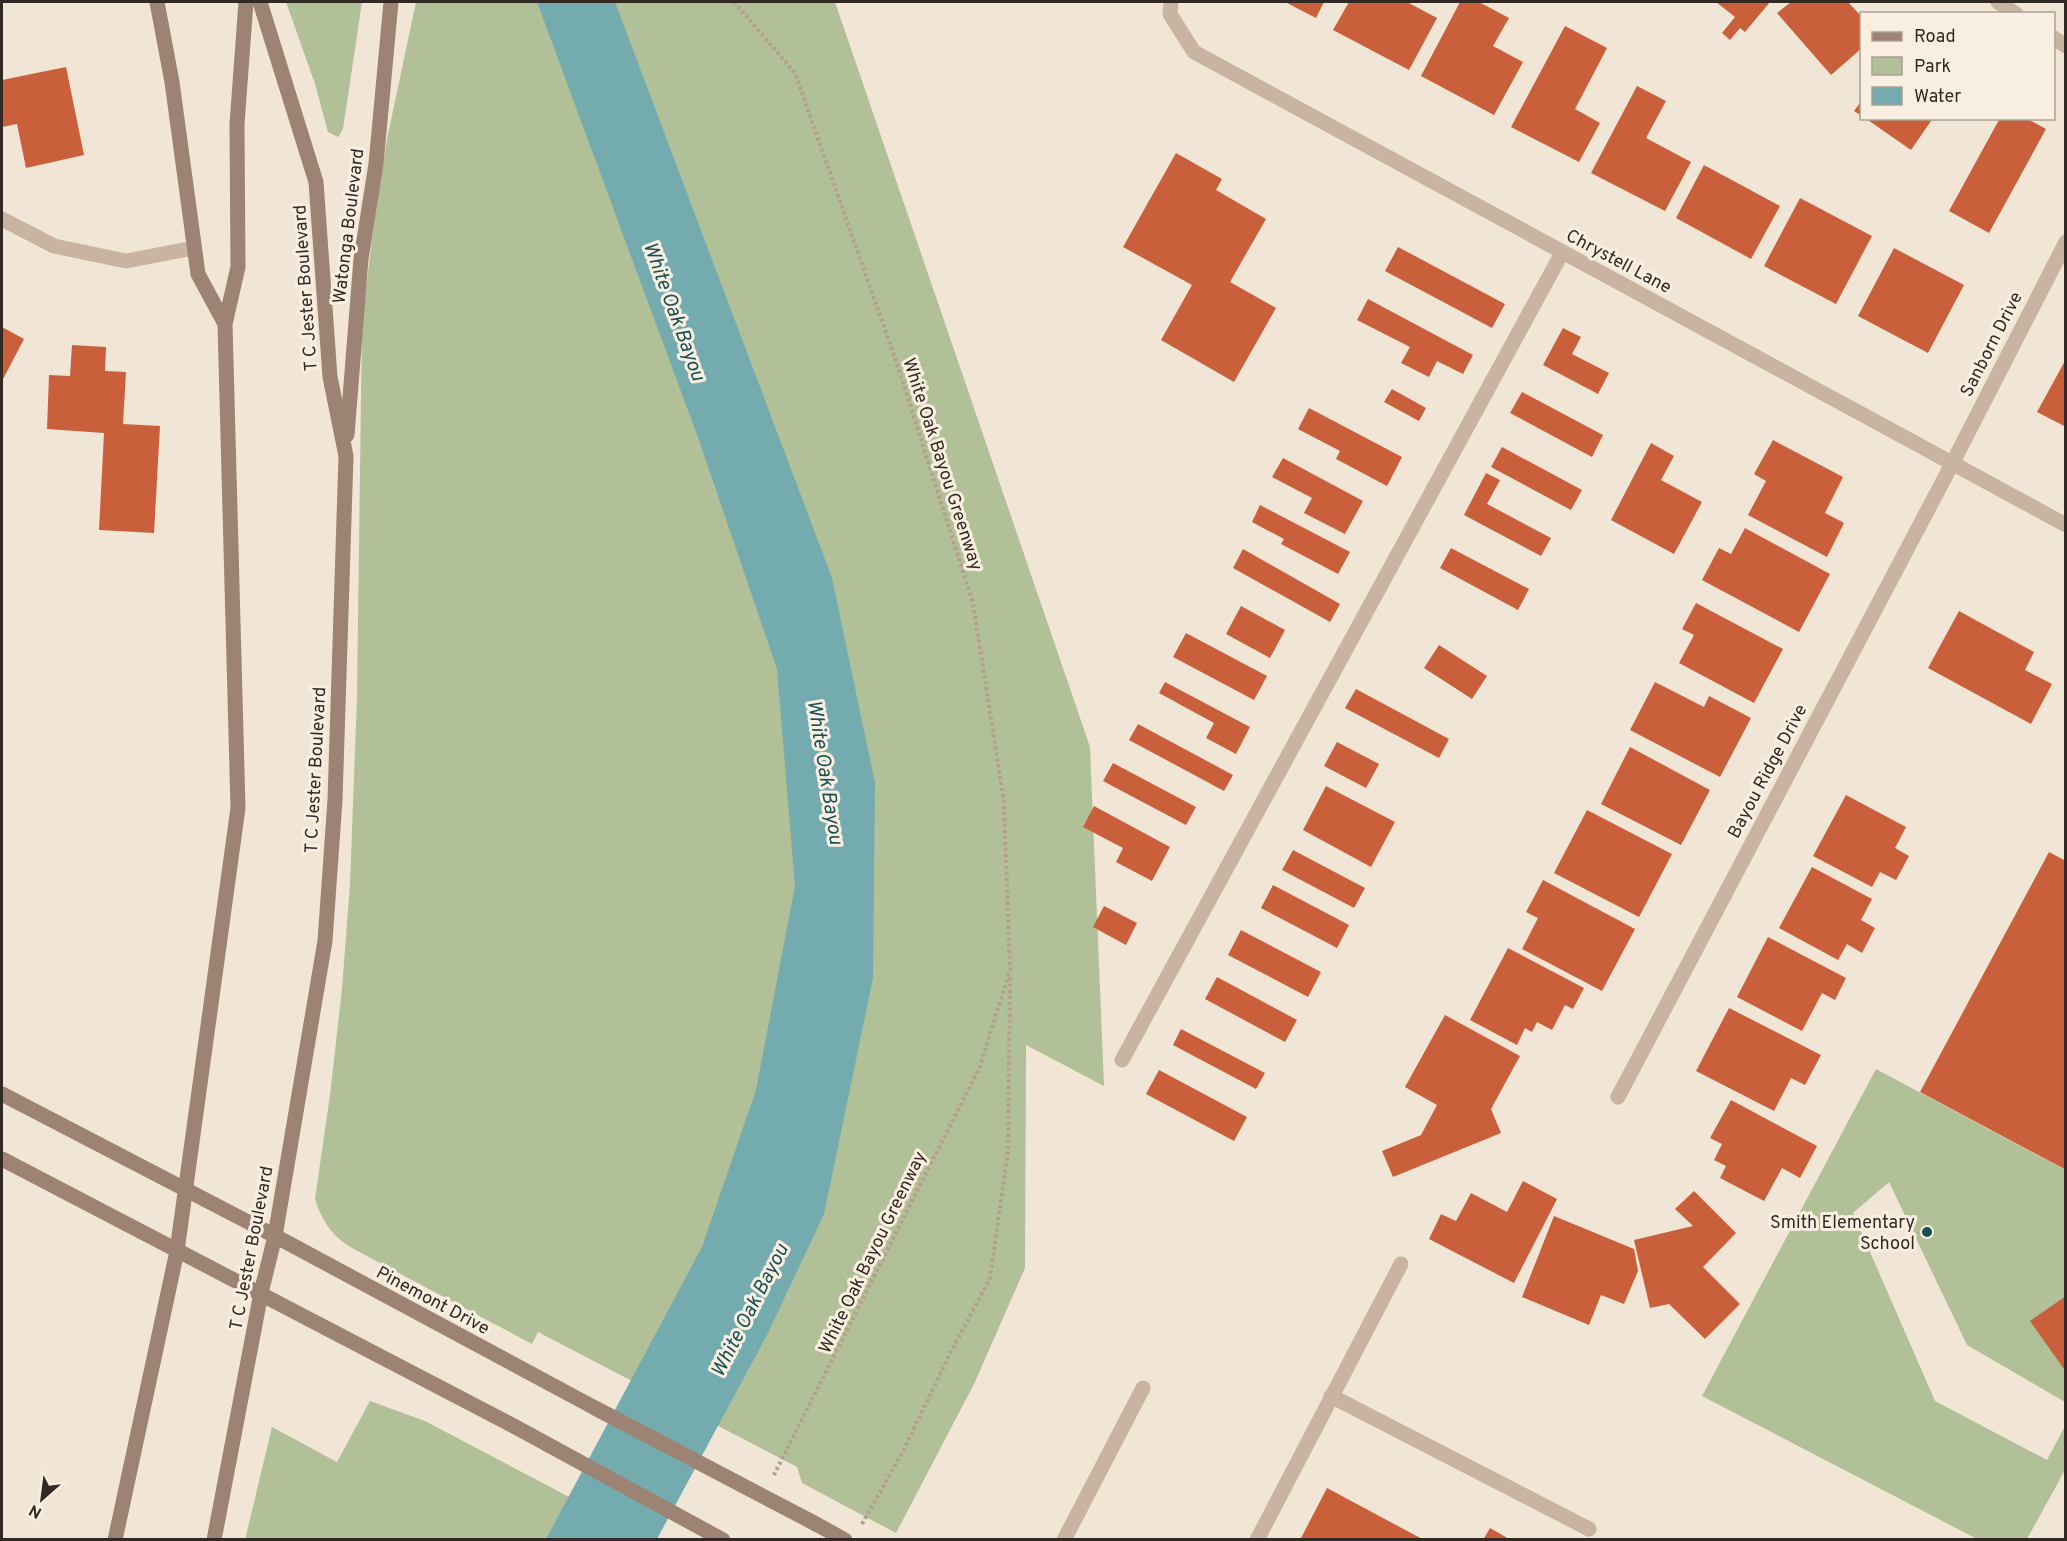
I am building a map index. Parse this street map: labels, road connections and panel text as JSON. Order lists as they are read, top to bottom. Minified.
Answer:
{"streets":{"main road":["Watonga Boulevard","T C Jester Boulevard","Pinemont Drive"],"street":["Chrystell Lane","Sanborn Drive","Bayou Ridge Drive"],"path":["White Oak Bayou Greenway"]},"crossings":[["Watonga Boulevard","T C Jester Boulevard"],["Chrystell Lane","Sanborn Drive"],["Chrystell Lane","Bayou Ridge Drive"],["T C Jester Boulevard","Pinemont Drive"],["Sanborn Drive","Bayou Ridge Drive"]],"water":["White Oak Bayou"],"places":["Smith Elementary School"],"legend":["Road","Park","Water"],"north":"bottom left"}
